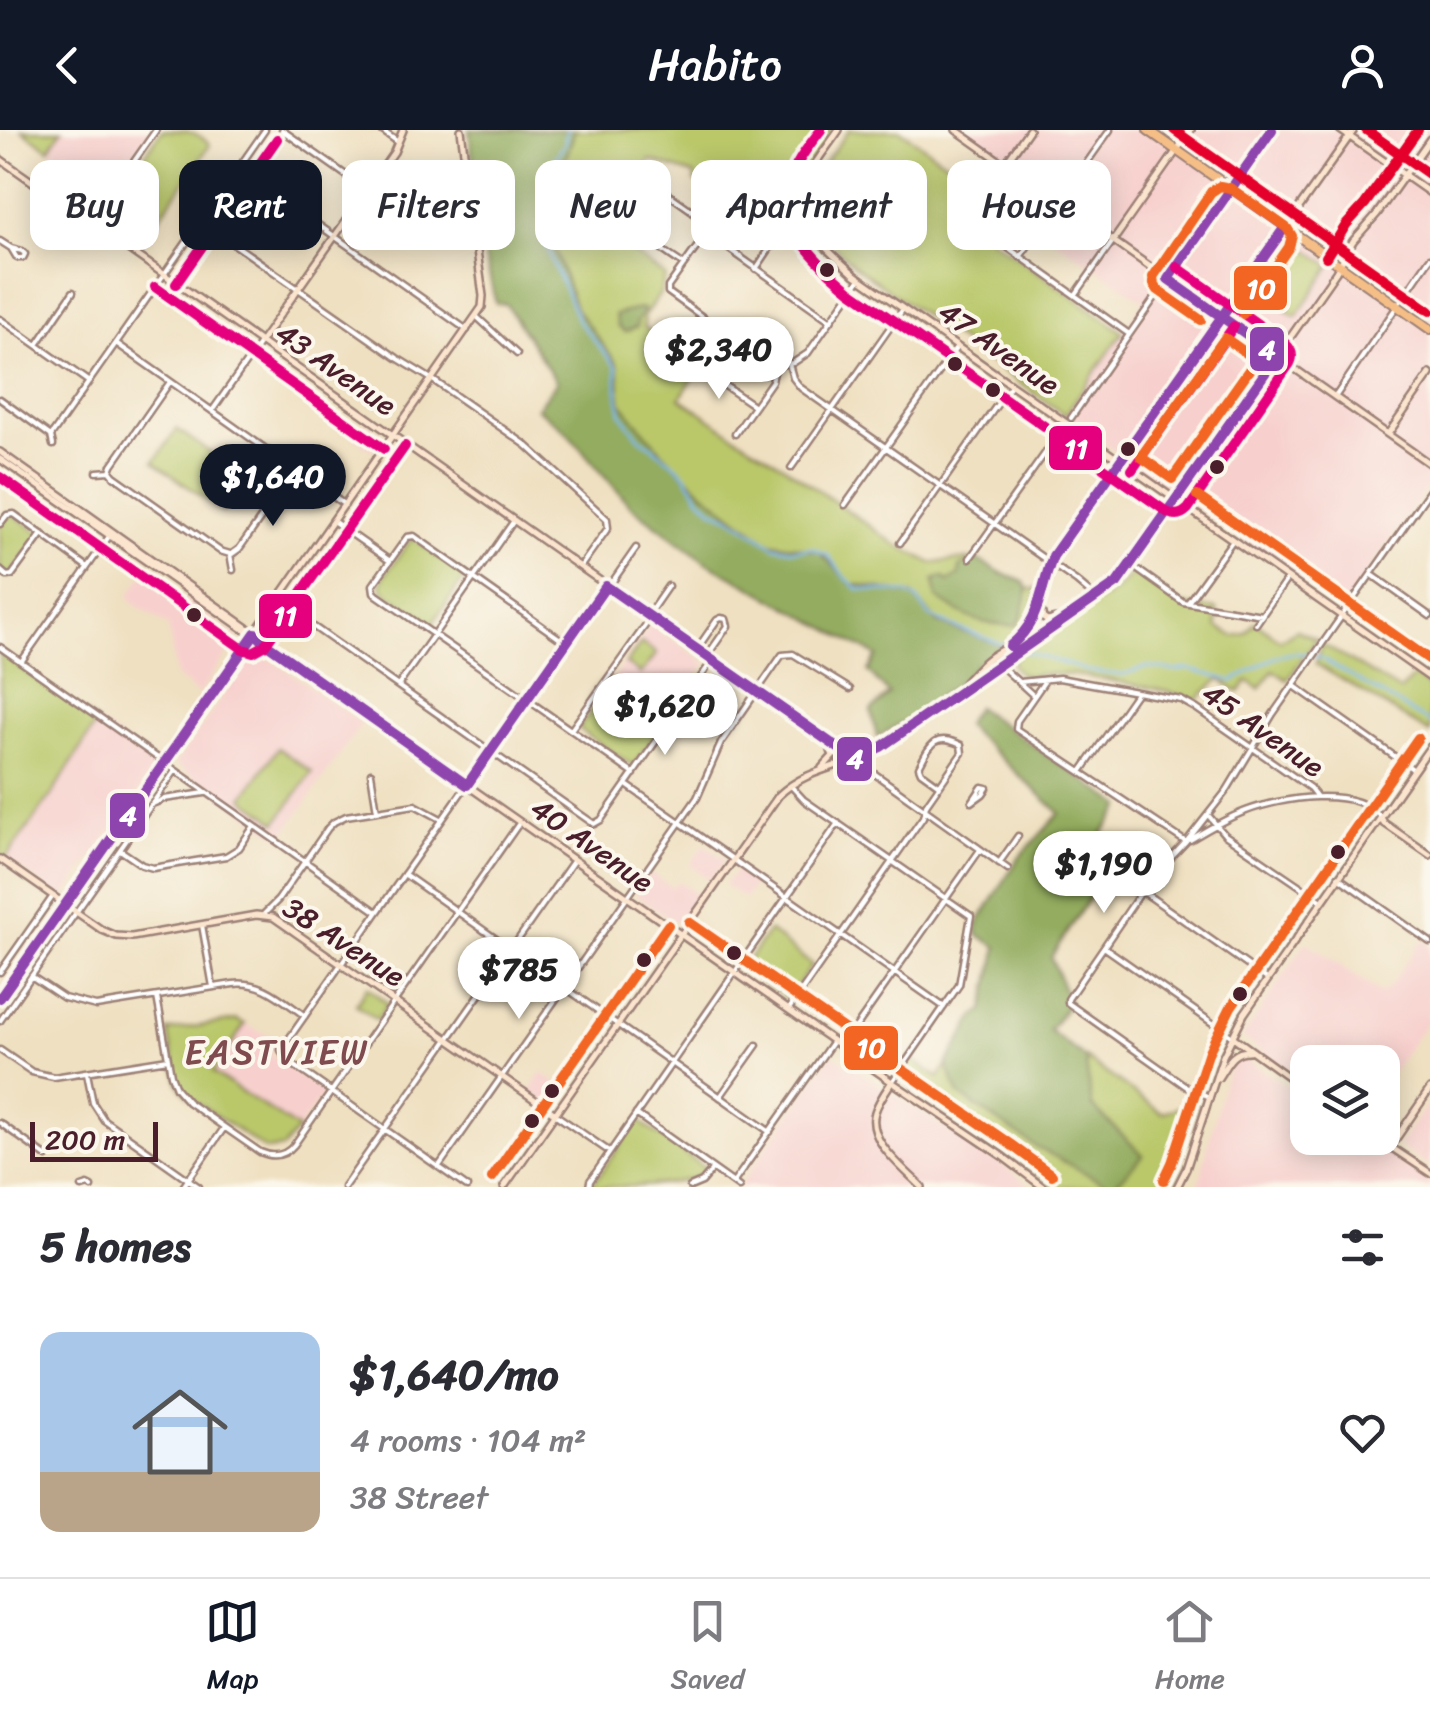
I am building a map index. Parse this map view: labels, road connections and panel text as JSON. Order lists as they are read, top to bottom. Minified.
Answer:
{"streets":{"street":["47 Avenue","43 Avenue","45 Avenue","40 Avenue","38 Avenue"]},"districts":["EASTVIEW"],"lines":["transit line 4","transit line 11","transit line 10"],"scale_bar":"200 m","page":{"header":"Habito","chip":["Buy","Rent","Filters","New","Apartment","House"],"price":["$2,340","$1,640","$1,620","$1,190","$785"],"scale":"200 m","heading":"5 homes","list":[{"name":"$1,640/mo","note":"4 rooms · 104 m² · 38 Street"}],"tabs":["Map","Saved","Home"]}}
